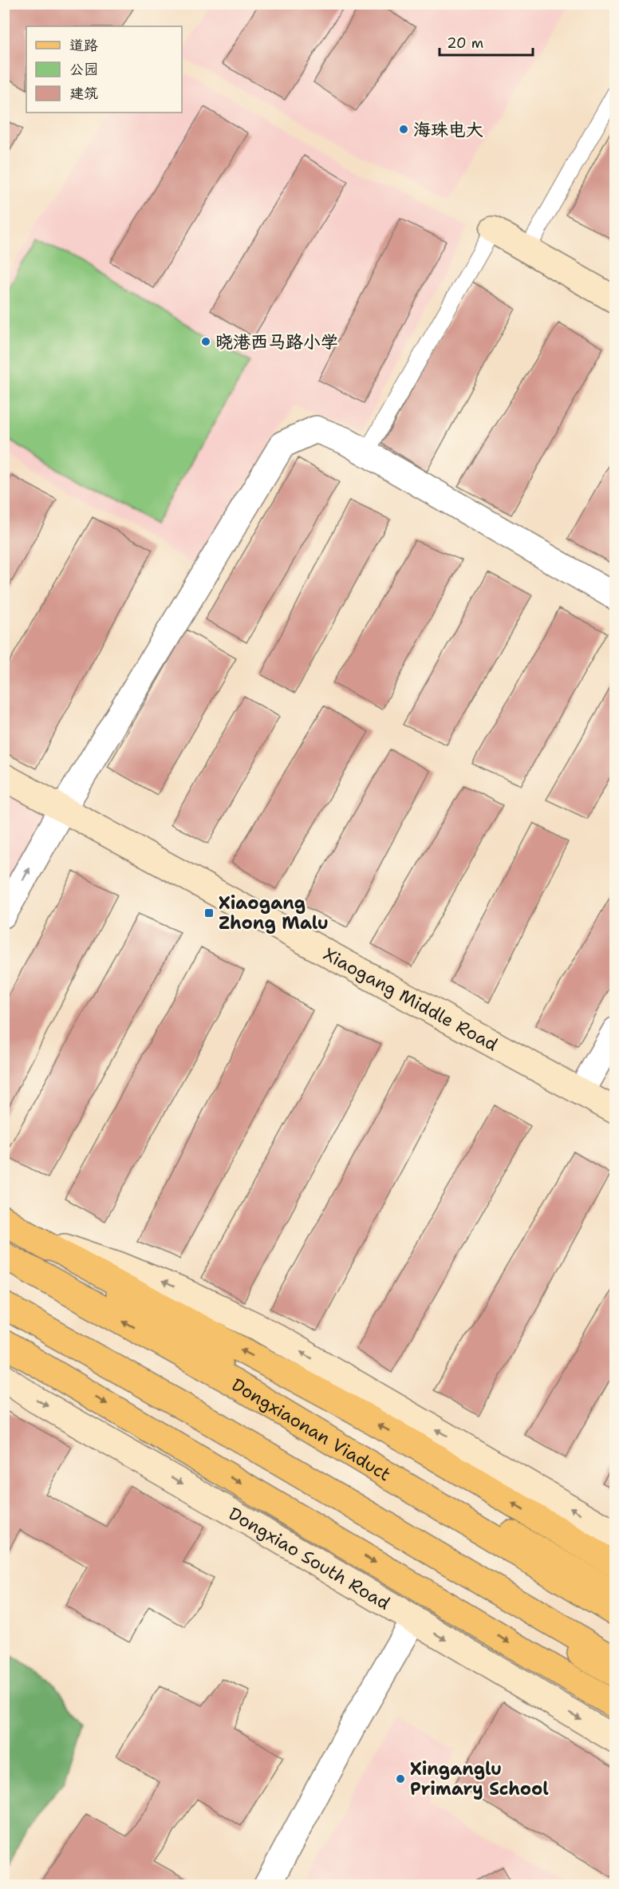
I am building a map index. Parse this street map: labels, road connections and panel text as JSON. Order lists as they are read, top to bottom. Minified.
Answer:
{"streets":{"main road":["Dongxiaonan Viaduct"],"street":["Xiaogang Middle Road","Dongxiao South Road"]},"places":{"other":["海珠电大","晓港西马路小学","Xinganglu Primary School"],"transit":["Xiaogang Zhong Malu"]},"legend":["道路","公园","建筑"],"scale_bar":"20 m"}
